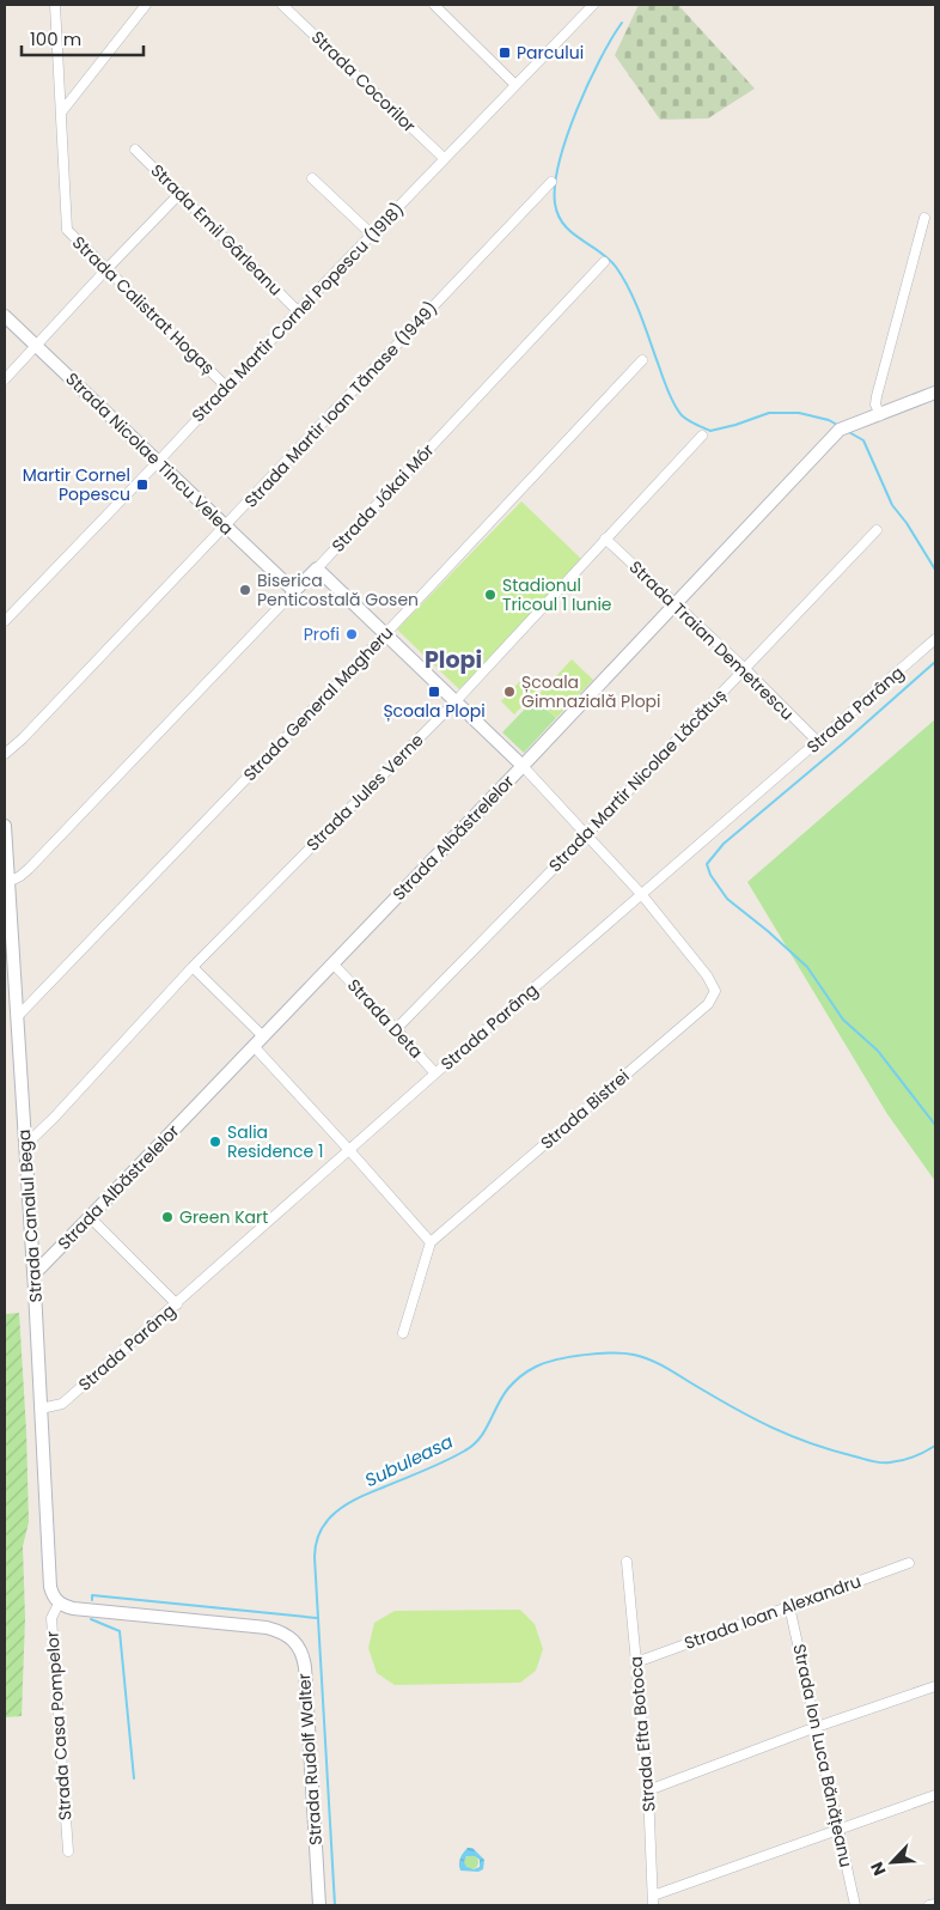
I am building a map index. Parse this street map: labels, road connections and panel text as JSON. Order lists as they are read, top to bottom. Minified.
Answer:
{"streets":{"street":["Strada Cocorilor","Strada Emil Gârleanu","Strada Calistrat Hogaș","Strada Martir Cornel Popescu (1918)","Strada Martir Ioan Tănase (1949)","Strada Nicolae Tincu Velea","Strada Jókai Mór","Strada Traian Demetrescu","Strada General Magheru","Strada Parâng","Strada Martir Nicolae Lăcătuș","Strada Jules Verne","Strada Albăstrelelor","Strada Deta","Strada Bistrei","Strada Canalul Bega","Strada Ioan Alexandru","Strada Casa Pompelor","Strada Efta Botoca","Strada Ion Luca Bănățeanu","Strada Rudolf Walter"]},"crossings":[["Strada Cocorilor","Strada Martir Cornel Popescu (1918)"],["Strada Emil Gârleanu","Strada Martir Cornel Popescu (1918)"],["Strada Calistrat Hogaș","Strada Martir Cornel Popescu (1918)"],["Strada Martir Cornel Popescu (1918)","Strada Nicolae Tincu Velea"],["Strada Martir Ioan Tănase (1949)","Strada Nicolae Tincu Velea"],["Strada Nicolae Tincu Velea","Strada Jókai Mór"],["Strada Jókai Mór","Strada Canalul Bega"],["Strada Traian Demetrescu","Strada Parâng"],["Strada Traian Demetrescu","Strada Martir Nicolae Lăcătuș"],["Strada Traian Demetrescu","Strada Jules Verne"],["Strada Traian Demetrescu","Strada Albăstrelelor"],["Strada General Magheru","Strada Canalul Bega"],["Strada Parâng","Strada Deta"],["Strada Parâng","Strada Bistrei"],["Strada Parâng","Strada Canalul Bega"],["Strada Martir Nicolae Lăcătuș","Strada Deta"],["Strada Jules Verne","Strada Canalul Bega"],["Strada Albăstrelelor","Strada Deta"],["Strada Albăstrelelor","Strada Canalul Bega"],["Strada Canalul Bega","Strada Casa Pompelor"],["Strada Canalul Bega","Strada Rudolf Walter"],["Strada Ioan Alexandru","Strada Efta Botoca"],["Strada Ioan Alexandru","Strada Ion Luca Bănățeanu"],["Strada Casa Pompelor","Strada Rudolf Walter"]],"districts":["Plopi"],"water":["Subuleasa"],"places":{"transit":["Parcului","Martir Cornel Popescu","Școala Plopi"],"other":["Biserica Penticostală Gosen","Stadionul Tricoul 1 Iunie","Profi","Școala Gimnazială Plopi","Salia Residence 1","Green Kart"]},"scale_bar":"100 m","north":"bottom left"}
